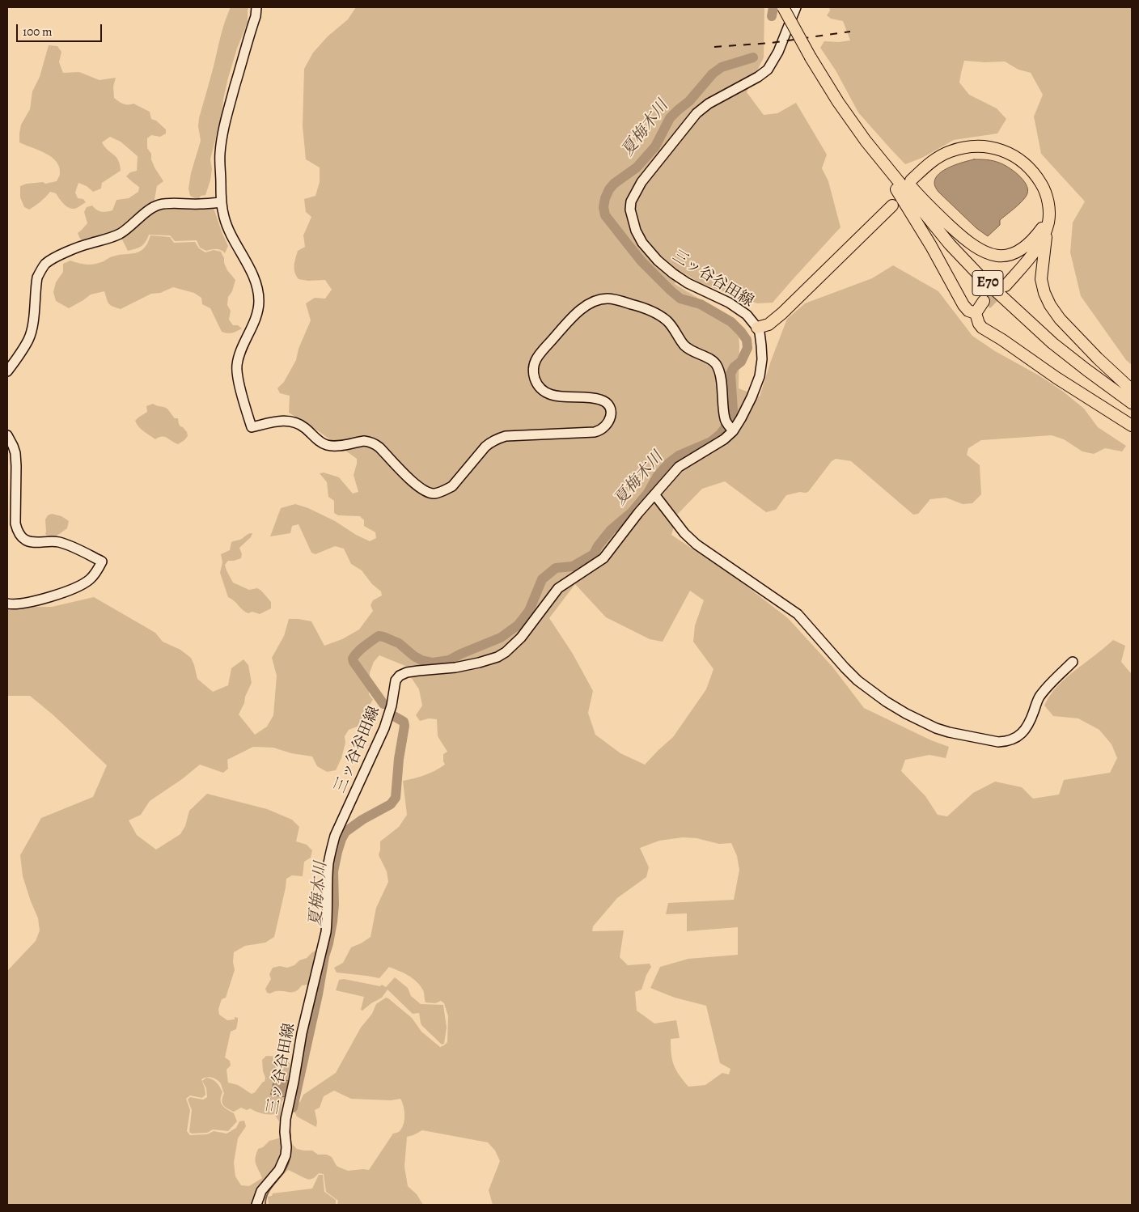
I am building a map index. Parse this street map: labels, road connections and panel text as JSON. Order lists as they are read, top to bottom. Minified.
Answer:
{"streets":{"highway":["E70"],"street":["三ッ谷谷田線"]},"water":["夏梅木川"],"scale_bar":"100 m"}
